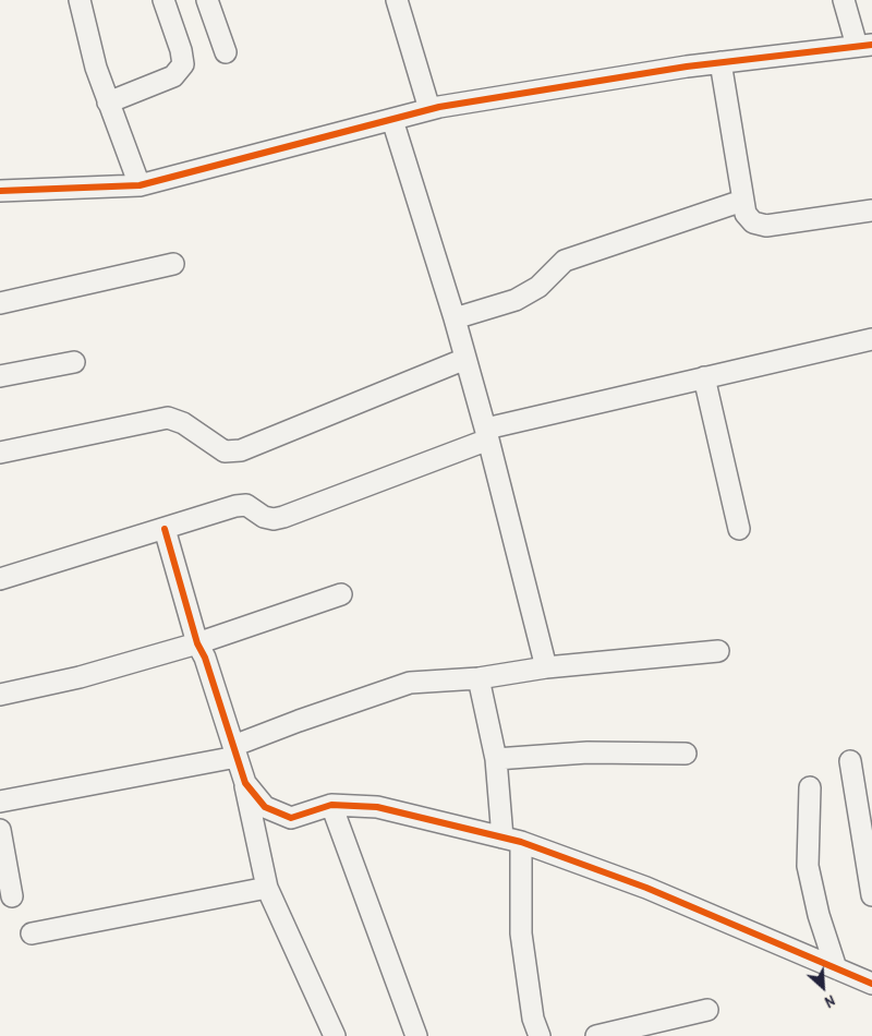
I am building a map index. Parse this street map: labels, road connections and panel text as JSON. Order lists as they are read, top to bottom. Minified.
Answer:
{"north":"bottom right"}
